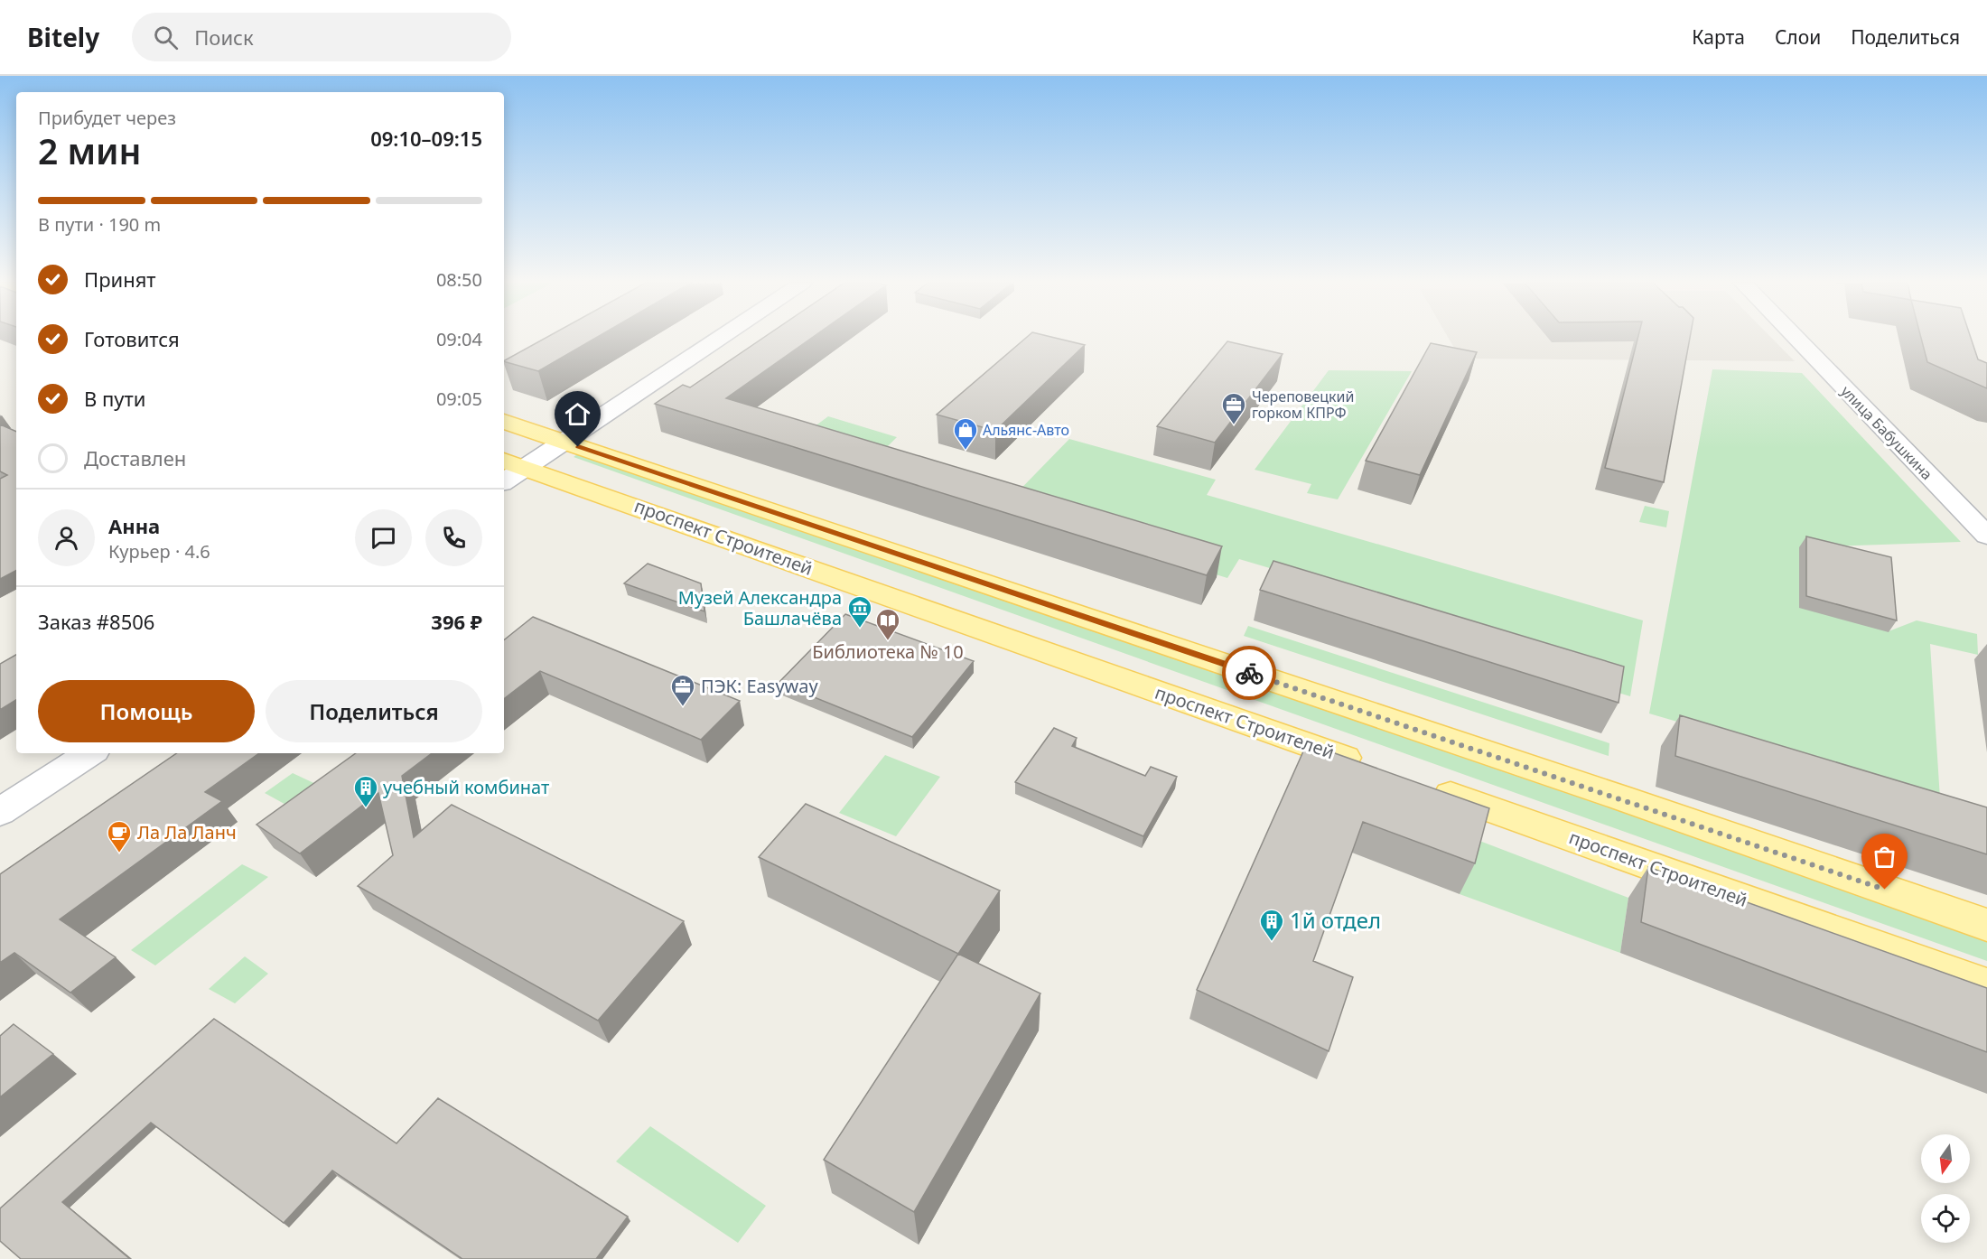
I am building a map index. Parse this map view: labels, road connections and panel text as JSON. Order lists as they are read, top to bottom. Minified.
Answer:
{"streets":{"main road":["проспект Строителей"],"street":["улица Бабушкина"]},"places":{"office":["Череповецкий горком КПРФ","ПЭК: Easyway"],"shop":["Альянс-Авто"],"museum":["Музей Александра Башлачёва"],"library":["Библиотека № 10"],"building":["учебный комбинат","1й отдел"],"cafe":["Ла Ла Ланч"]},"north":"bottom","page":{"header":"Bitely","search":"Поиск","nav":["Карта","Слои","Поделиться"],"heading":["2 мин","Прибудет через","09:10–09:15"],"panel":["Анна","Курьер · 4.6","Заказ #8506","396 ₽"],"bar":"В пути · 190 m","list":[["Принят","08:50"],["Готовится","09:04"],["В пути","09:05"],"Доставлен"],"buttons":["Помощь","Поделиться"]}}
